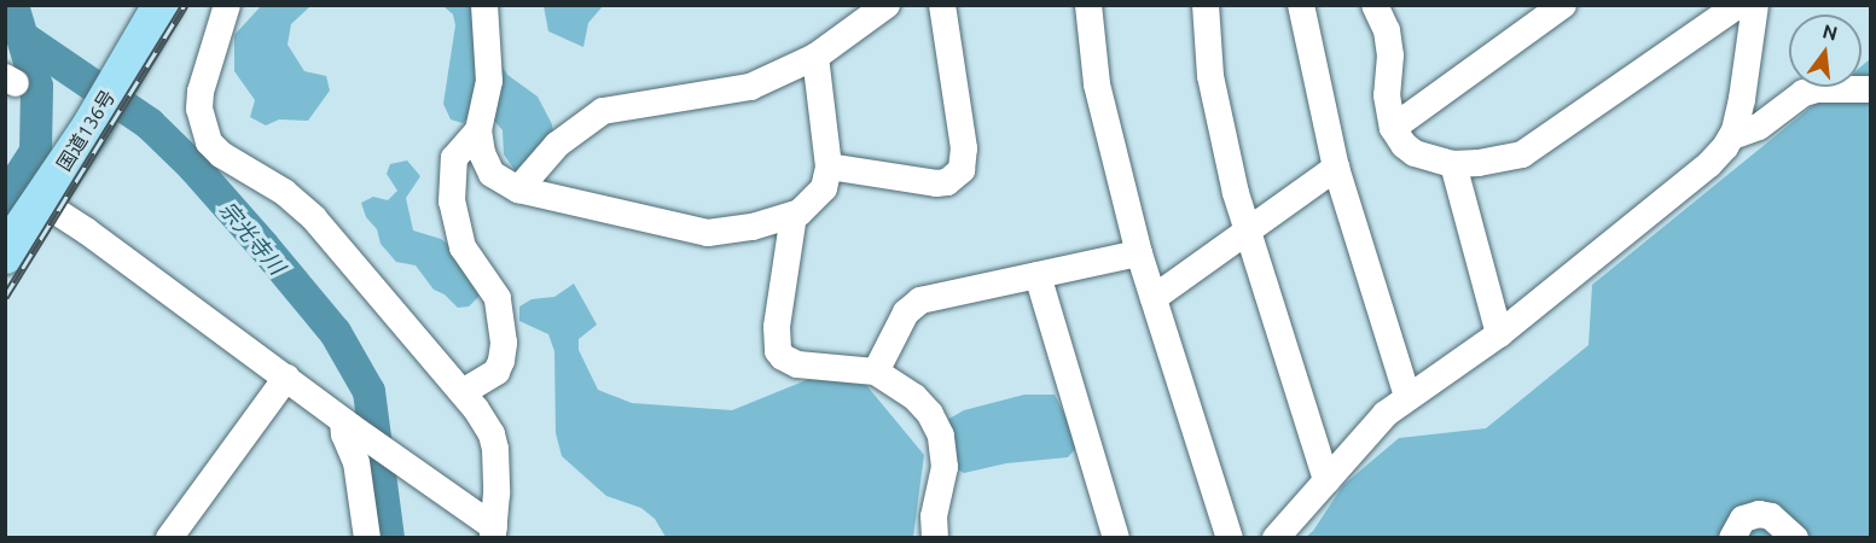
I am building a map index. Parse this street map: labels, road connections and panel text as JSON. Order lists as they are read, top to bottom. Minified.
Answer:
{"streets":{"highway":["国道136号"]},"water":["宗光寺川"],"north":"top"}
